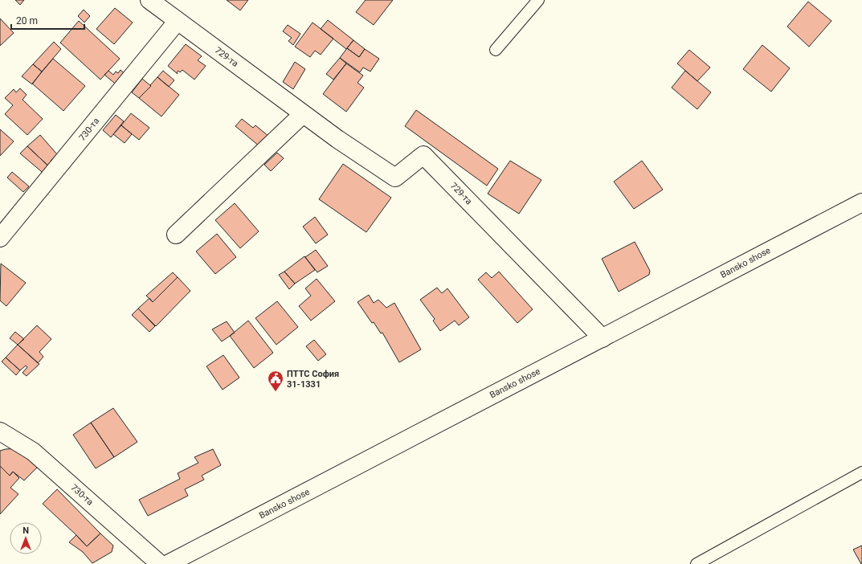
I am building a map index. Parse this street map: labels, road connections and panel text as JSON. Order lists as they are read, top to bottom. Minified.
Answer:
{"streets":{"street":["729-та","730-та","Bansko shose"]},"crossings":[["729-та","730-та"],["729-та","Bansko shose"]],"places":{"public building":["ПТТС София 31-1331"]},"scale_bar":"20 m","north":"top"}
